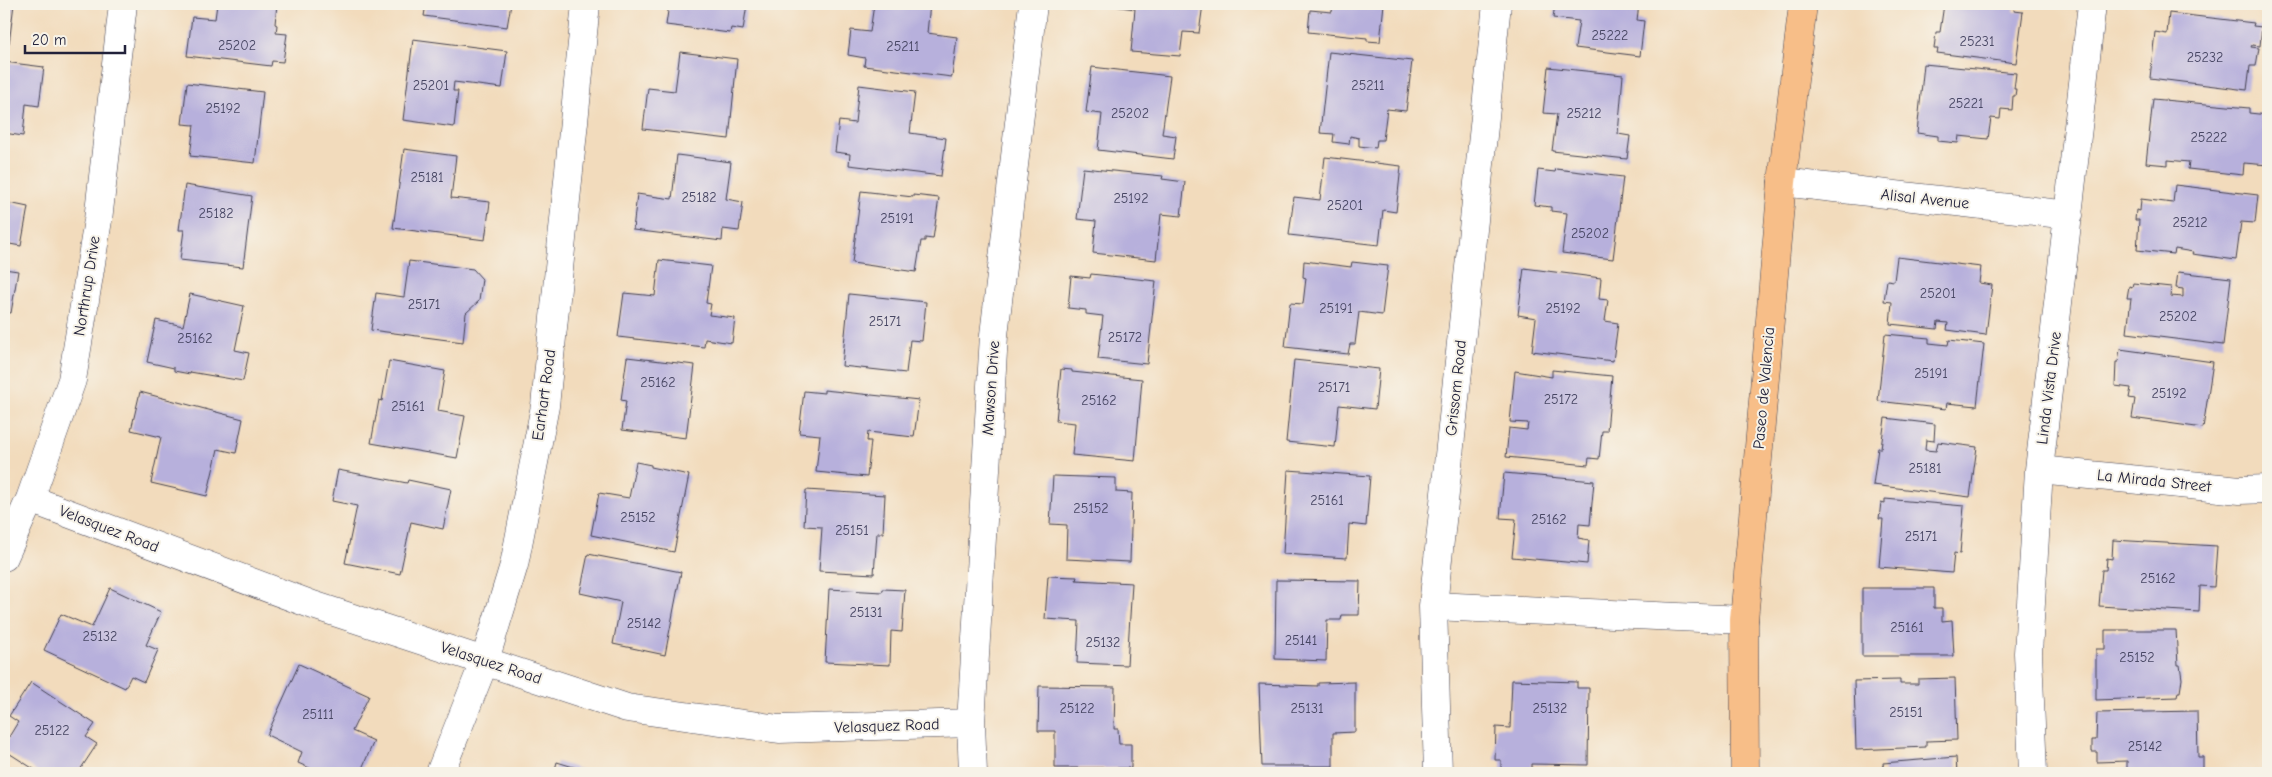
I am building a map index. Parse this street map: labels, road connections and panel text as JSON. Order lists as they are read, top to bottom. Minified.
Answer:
{"streets":{"main road":["Paseo de Valencia"],"street":["Alisal Avenue","Northrup Drive","Mawson Drive","Grissom Road","Linda Vista Drive","Earhart Road","La Mirada Street","Velasquez Road"]},"crossings":[["Alisal Avenue","Paseo de Valencia"],["Alisal Avenue","Linda Vista Drive"],["Northrup Drive","Velasquez Road"],["Mawson Drive","Velasquez Road"],["Linda Vista Drive","La Mirada Street"],["Earhart Road","Velasquez Road"]],"house_numbers":["25222","25231","25202","25211","25232","25201","25211","25221","25192","25202","25212","25222","25181","25182","25192","25201","25182","25191","25212","25202","25201","25171","25191","25192","25202","25171","25172","25162","25191","25162","25171","25192","25172","25162","25161","25181","25161","25152","25152","25162","25151","25171","25162","25131","25142","25161","25132","25141","25132","25152","25122","25131","25132","25151","25111","25122","25142"],"scale_bar":"20 m"}
